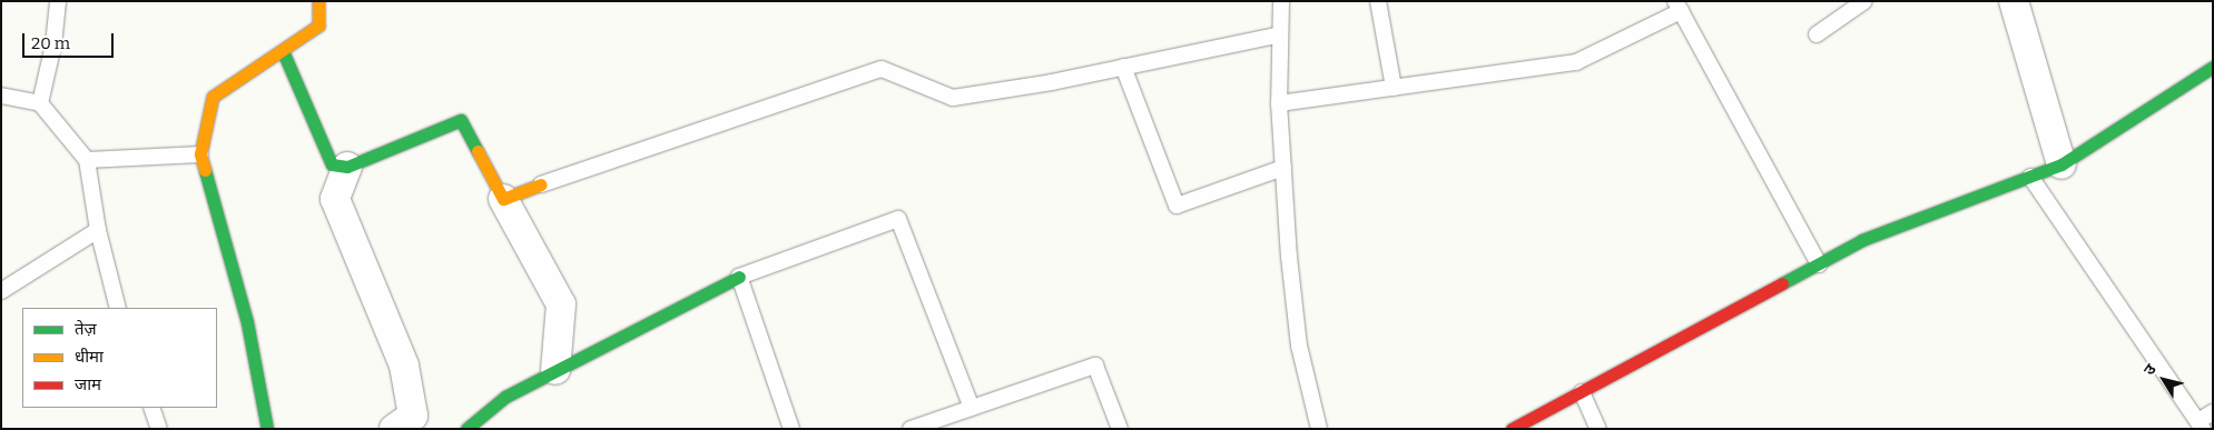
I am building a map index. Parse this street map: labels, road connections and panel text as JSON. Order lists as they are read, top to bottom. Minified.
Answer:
{"legend":["तेज़","धीमा","जाम"],"scale_bar":"20 m","north":"top left"}
